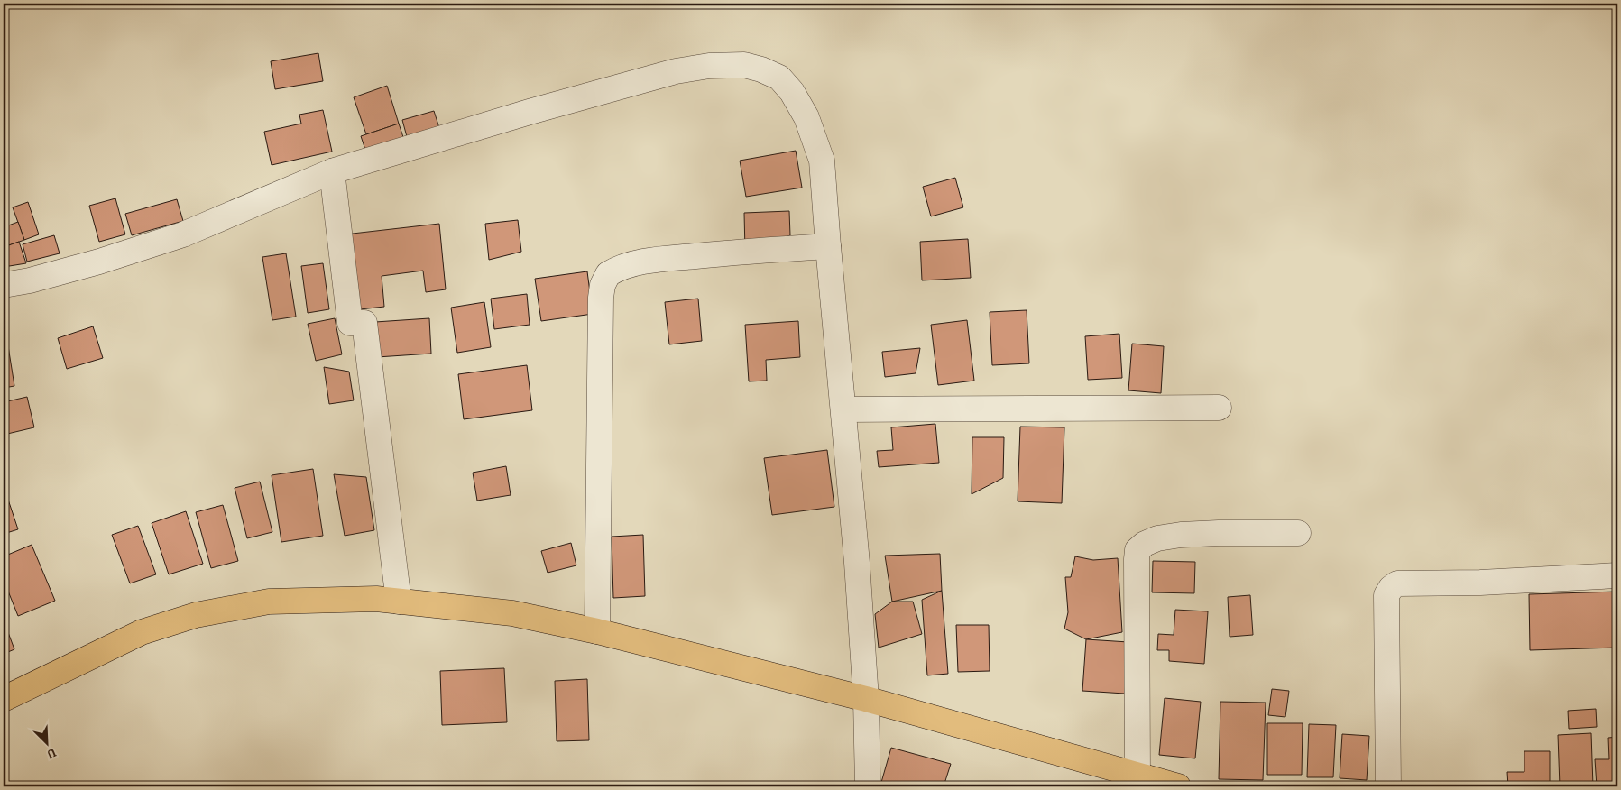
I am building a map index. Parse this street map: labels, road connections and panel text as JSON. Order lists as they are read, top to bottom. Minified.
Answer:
{"north":"bottom right"}
